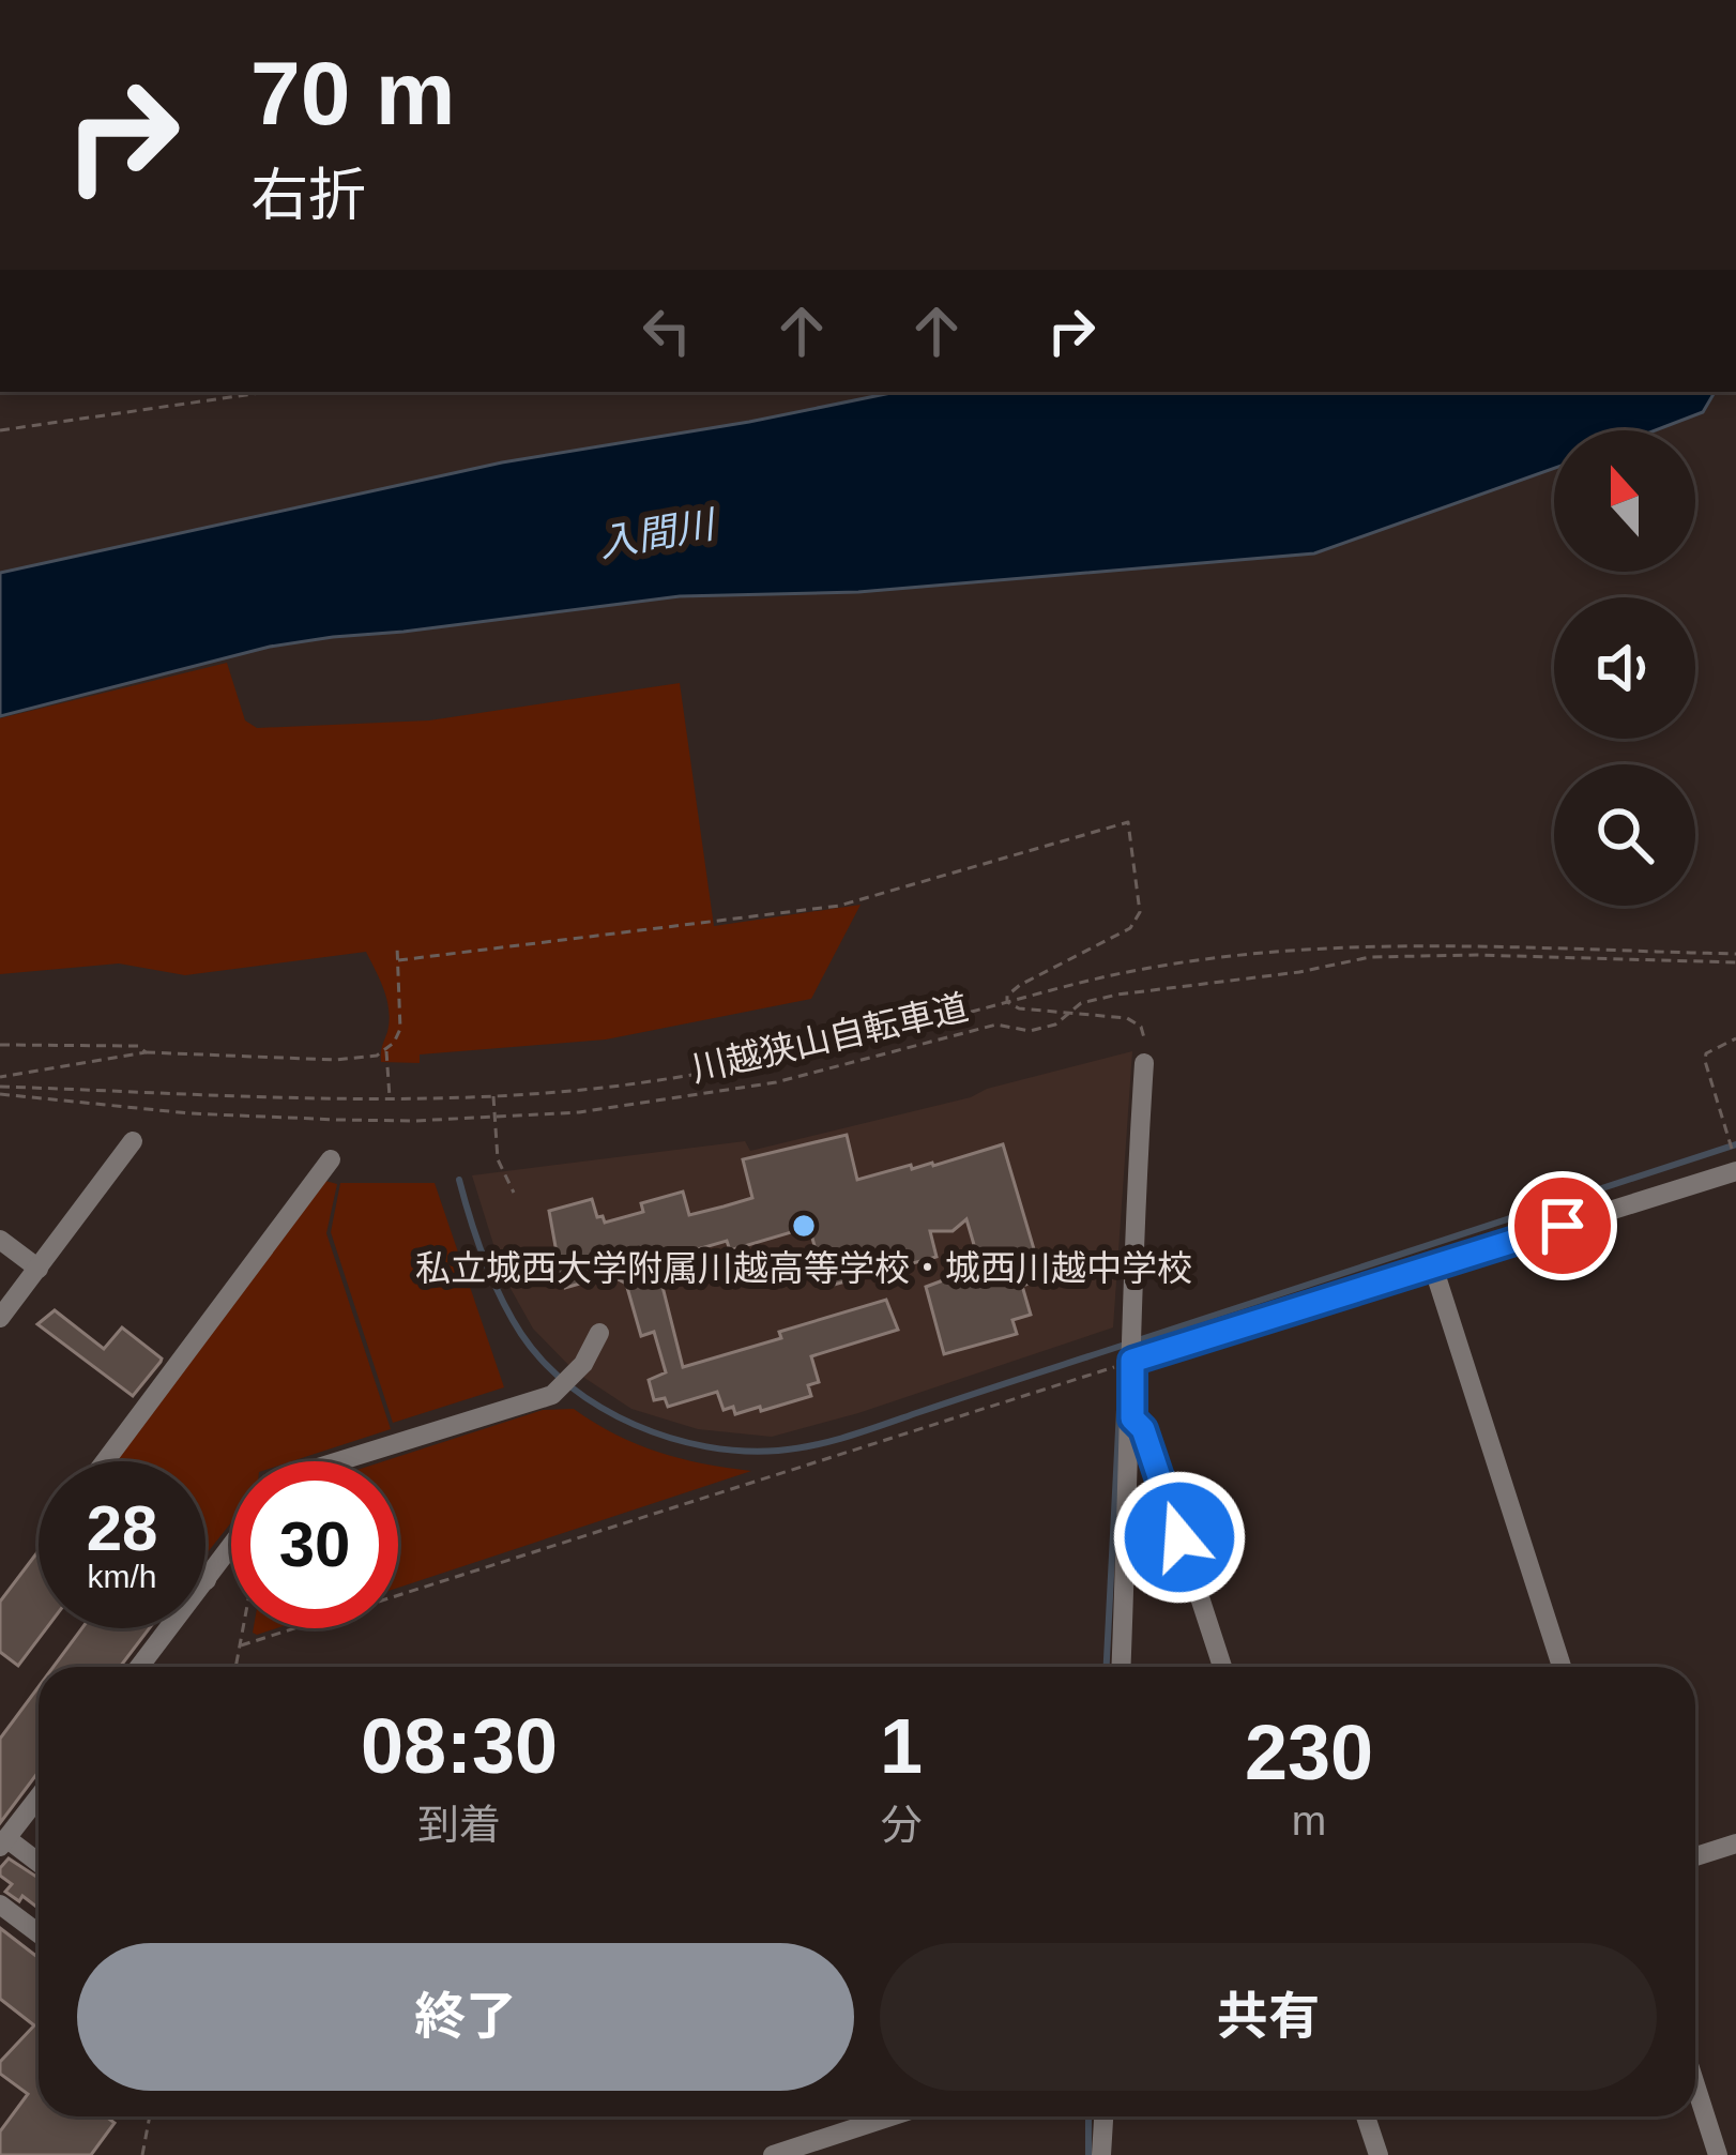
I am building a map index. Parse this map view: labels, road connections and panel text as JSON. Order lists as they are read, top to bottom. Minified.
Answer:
{"streets":{"path":["川越狭山自転車道"]},"water":["入間川"],"places":["私立城西大学附属川越高等学校・城西川越中学校"],"north":"top","page":{"turn":["70 m","右折"],"speed":"28 km/h","limit":"30","eta":["08:30","到着","1","分","230","m"],"buttons":["終了","共有"]}}
